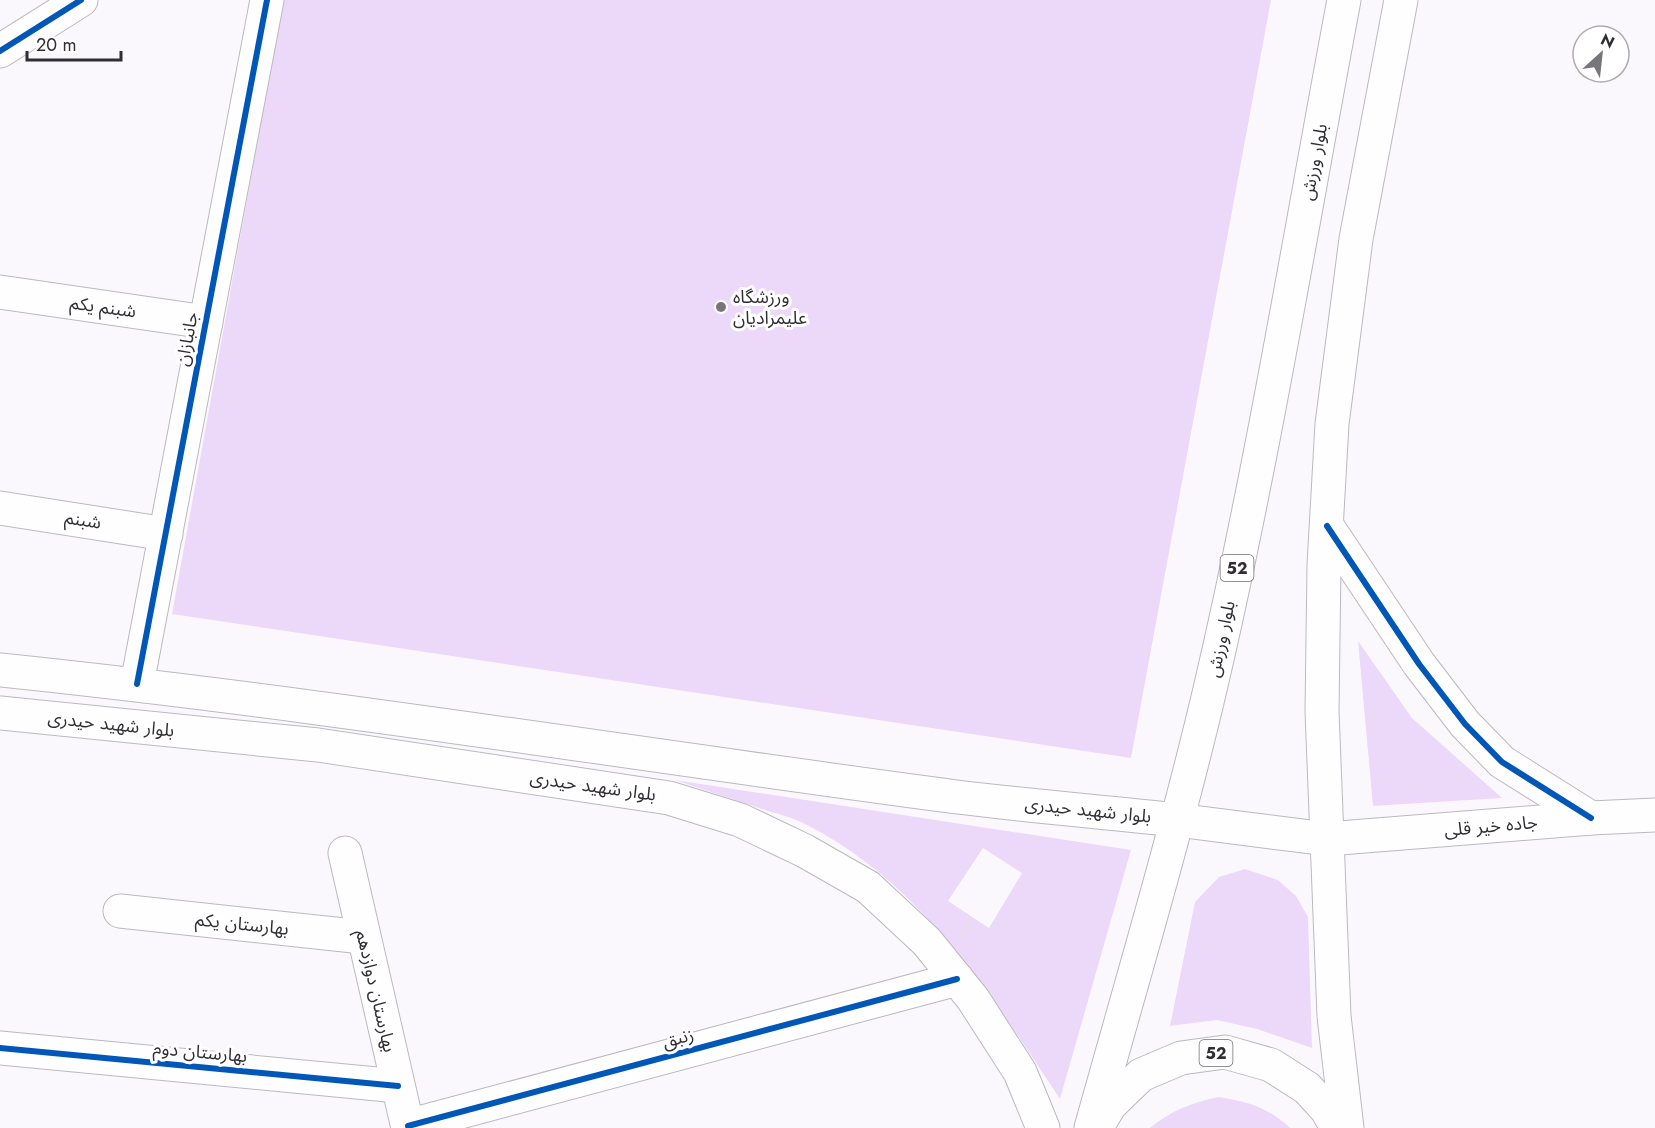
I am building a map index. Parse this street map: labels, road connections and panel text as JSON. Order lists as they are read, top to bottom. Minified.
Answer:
{"streets":{"main road":["بلوار ورزش","شبنم یکم","جانبازان","شبنم","52","بلوار شهید حیدری","جاده خیر قلی","بهارستان یکم","بهارستان دوازدهم","زنبق","بهارستان دوم"]},"crossings":[["بلوار ورزش","بلوار شهید حیدری"],["شبنم یکم","جانبازان"],["جانبازان","شبنم"],["جانبازان","بلوار شهید حیدری"],["بلوار شهید حیدری","جاده خیر قلی"],["بلوار شهید حیدری","زنبق"],["بهارستان یکم","بهارستان دوازدهم"],["بهارستان دوازدهم","زنبق"],["بهارستان دوازدهم","بهارستان دوم"]],"places":["ورزشگاه علیمرادیان"],"scale_bar":"20 m","north":"top right"}
